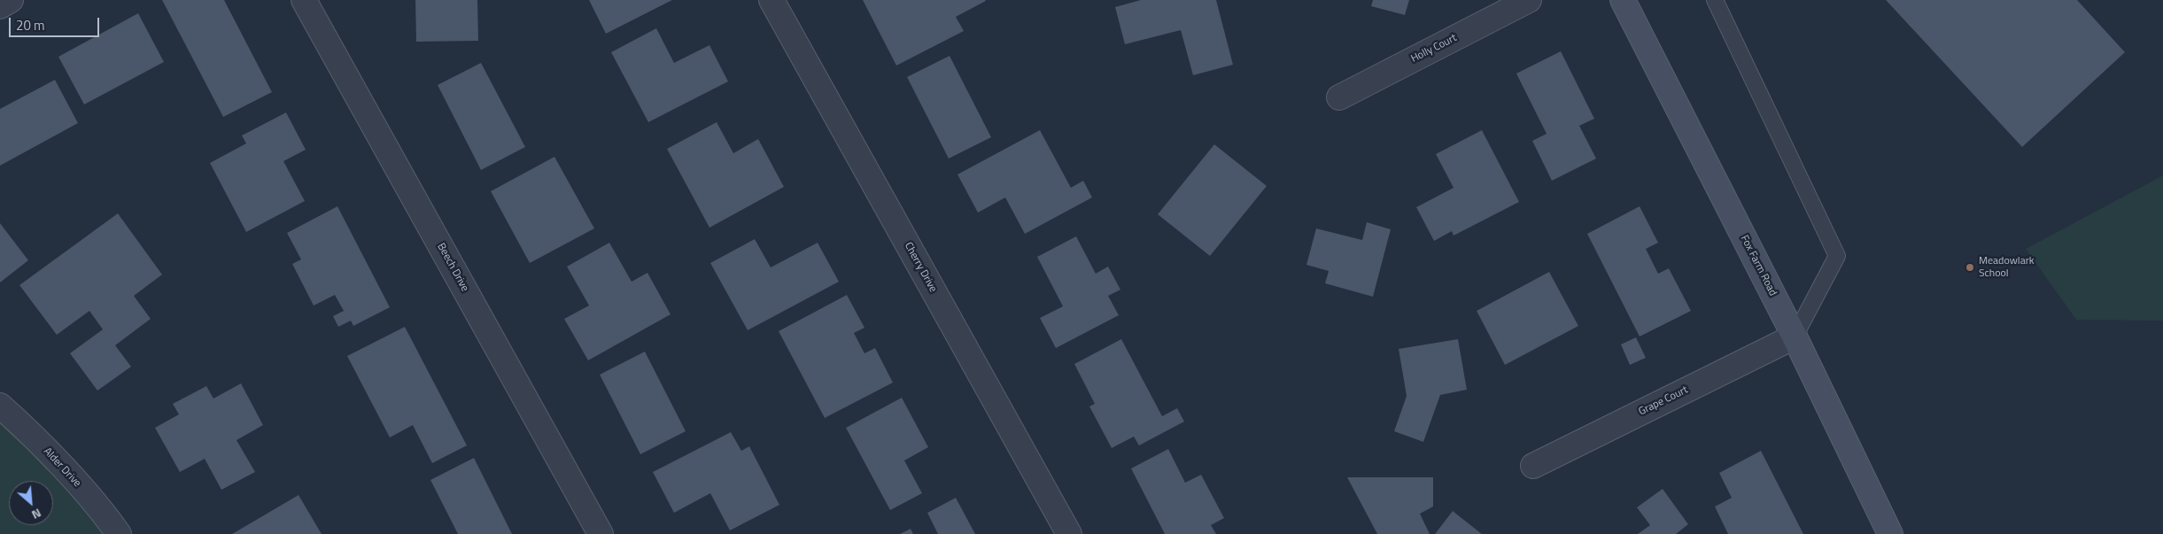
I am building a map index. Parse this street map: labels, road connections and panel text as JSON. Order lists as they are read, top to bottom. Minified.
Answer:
{"streets":{"street":["Holly Court","Fox Farm Road","Beech Drive","Cherry Drive","Grape Court","Alder Drive"]},"crossings":[["Fox Farm Road","Grape Court"]],"places":["Meadowlark School"],"scale_bar":"20 m","north":"bottom right"}
